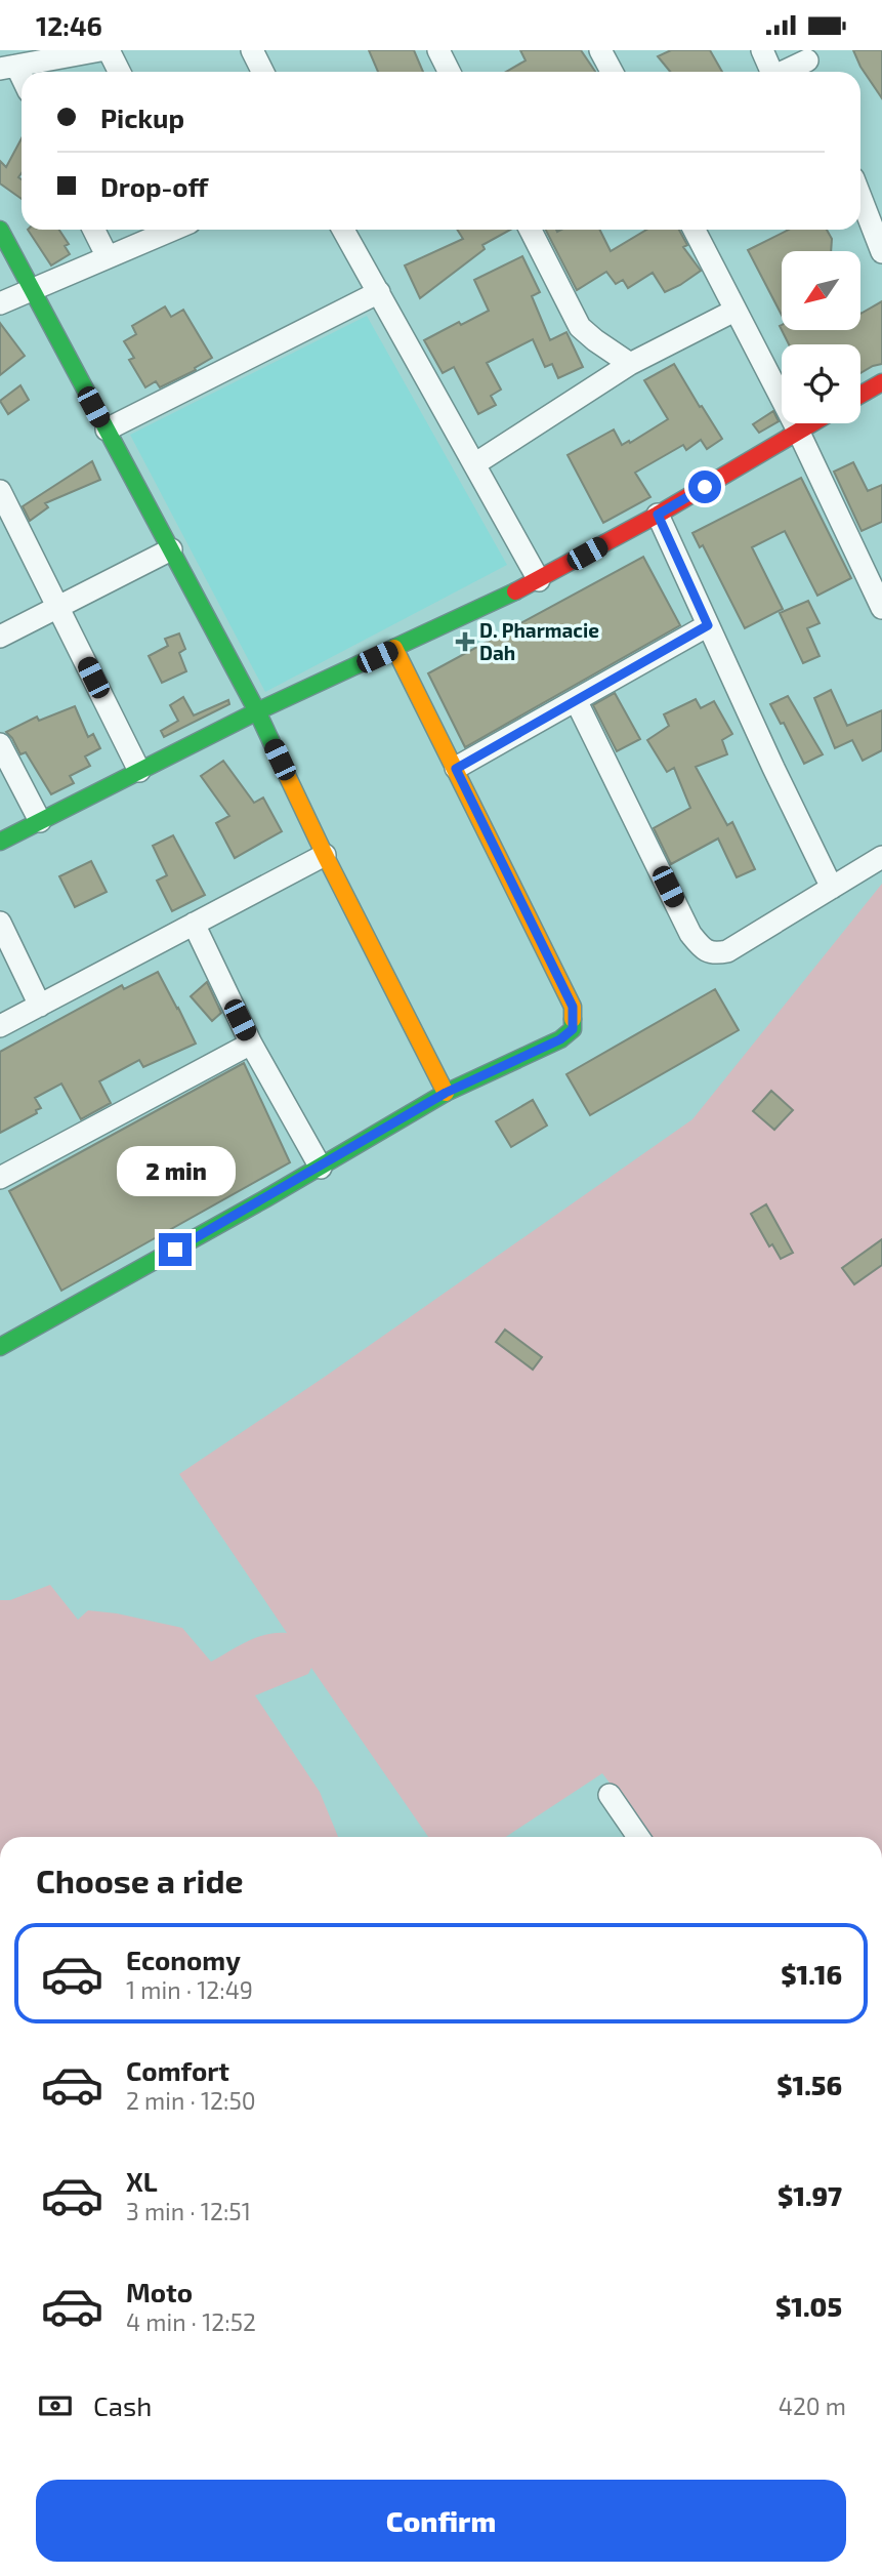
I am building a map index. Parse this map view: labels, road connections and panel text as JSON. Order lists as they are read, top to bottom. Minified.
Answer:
{"places":{"health":["D. Pharmacie Dah"]},"north":"bottom left","page":{"status":"12:46","banner":["Pickup","Drop-off"],"bubble":"2 min","heading":"Choose a ride","list":[{"name":"Economy","note":"1 min · 12:49","value":"$1.16"},{"name":"Comfort","note":"2 min · 12:50","value":"$1.56"},{"name":"XL","note":"3 min · 12:51","value":"$1.97"},{"name":"Moto","note":"4 min · 12:52","value":"$1.05"}],"pay":["Cash","420 m"],"buttons":"Confirm"}}
